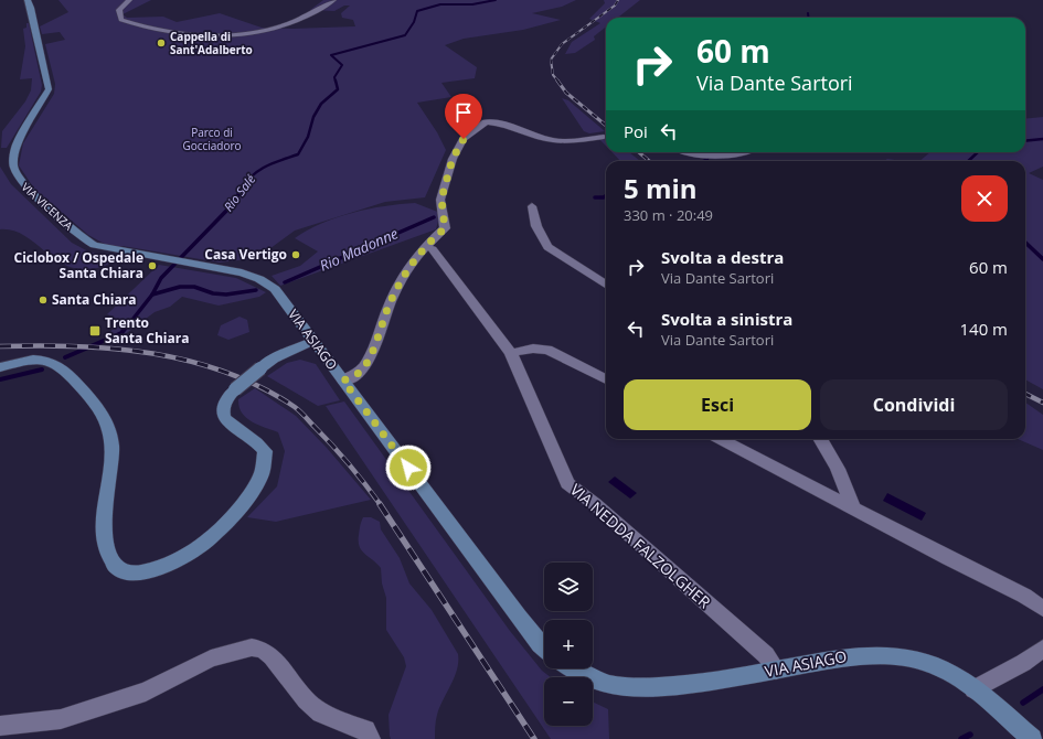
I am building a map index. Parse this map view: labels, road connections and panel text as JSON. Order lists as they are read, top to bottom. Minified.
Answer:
{"streets":{"main road":["VIA VICENZA","VIA ASIAGO"],"street":["VIA NEDDA FALZOLGHER"]},"crossings":[["VIA VICENZA","VIA ASIAGO"],["VIA ASIAGO","VIA NEDDA FALZOLGHER"]],"water":["Rio Salé","Rio Madonne"],"parks":["Parco di Gocciadoro"],"places":{"other":["Cappella di Sant'Adalberto","Casa Vertigo","Ciclobox / Ospedale Santa Chiara","Santa Chiara"],"transit":["Trento Santa Chiara"]},"page":{"turn":["60 m","Via Dante Sartori"],"then":"Poi","heading":["5 min","330 m · 20:49"],"list":[{"name":"Svolta a destra","note":"Via Dante Sartori","value":"60 m"},{"name":"Svolta a sinistra","note":"Via Dante Sartori","value":"140 m"}],"buttons":["Esci","Condividi"],"map_buttons":["+","−"]}}
